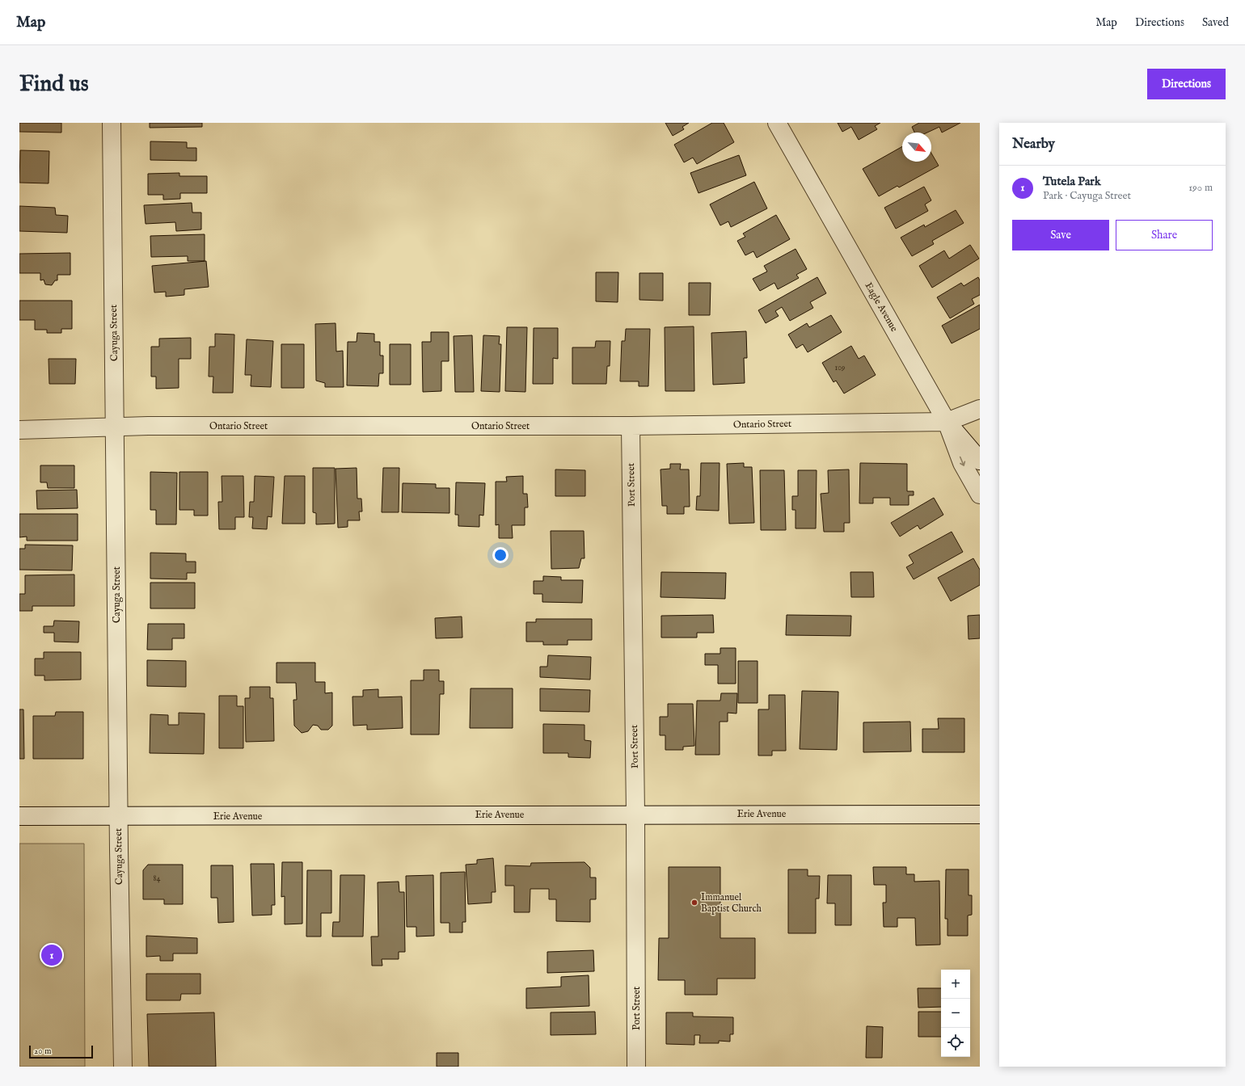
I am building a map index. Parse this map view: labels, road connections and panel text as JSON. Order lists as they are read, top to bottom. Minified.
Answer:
{"streets":{"street":["Eagle Avenue","Cayuga Street","Ontario Street","Port Street","Erie Avenue"]},"crossings":[["Eagle Avenue","Ontario Street"],["Cayuga Street","Ontario Street"],["Cayuga Street","Erie Avenue"],["Ontario Street","Port Street"],["Port Street","Erie Avenue"]],"places":["Immanuel Baptist Church"],"house_numbers":["109","84"],"scale_bar":"20 m","north":"bottom right","page":{"header":"Map","nav":["Map","Directions","Saved"],"buttons":["Directions",["Save","Share"]],"title":"Find us","heading":"Nearby","list":[{"mark":"1","name":"Tutela Park","note":"Park · Cayuga Street","value":"190 m"}],"pins":"1","map_buttons":["+","−"],"scale":"20 m"}}
